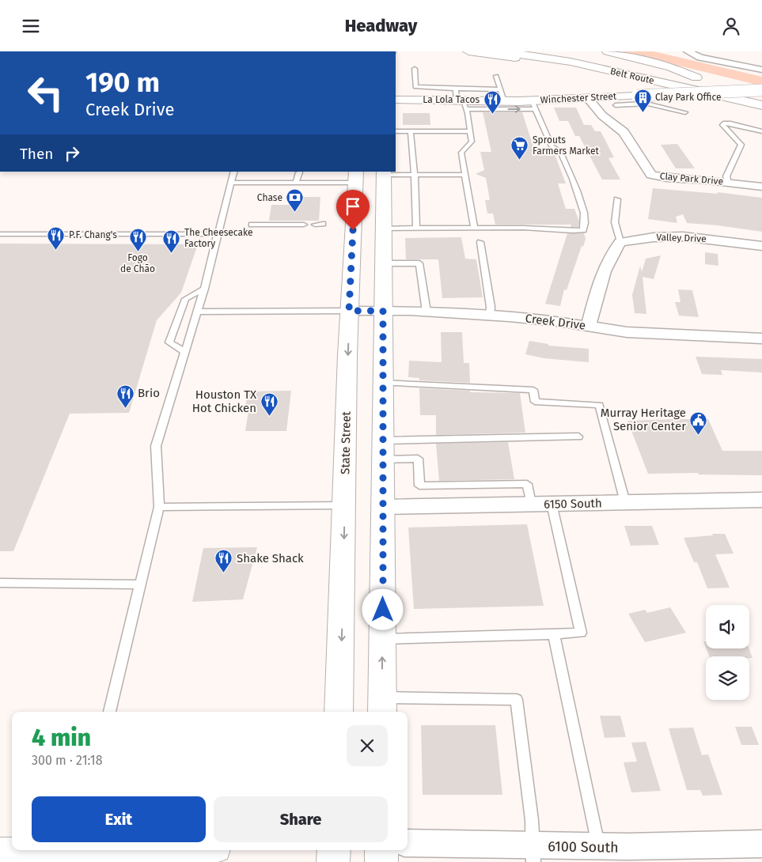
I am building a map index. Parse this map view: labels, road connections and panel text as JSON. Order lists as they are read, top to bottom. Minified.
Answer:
{"streets":{"main road":["Belt Route","Winchester Street","State Street"],"street":["Clay Park Drive","Valley Drive","Creek Drive","6150 South","6100 South"]},"crossings":[["Belt Route","Winchester Street"],["Winchester Street","Clay Park Drive"],["Creek Drive","State Street"]],"places":{"building":["Clay Park Office"],"restaurant":["La Lola Tacos","P.F. Chang's","Fogo de Chão","The Cheesecake Factory","Brio","Houston TX Hot Chicken","Shake Shack"],"supermarket":["Sprouts Farmers Market"],"bank":["Chase"],"public building":["Murray Heritage Senior Center"]},"page":{"header":"Headway","turn":["190 m","Creek Drive"],"then":"Then","heading":["4 min","300 m · 21:18"],"buttons":["Exit","Share"]}}
